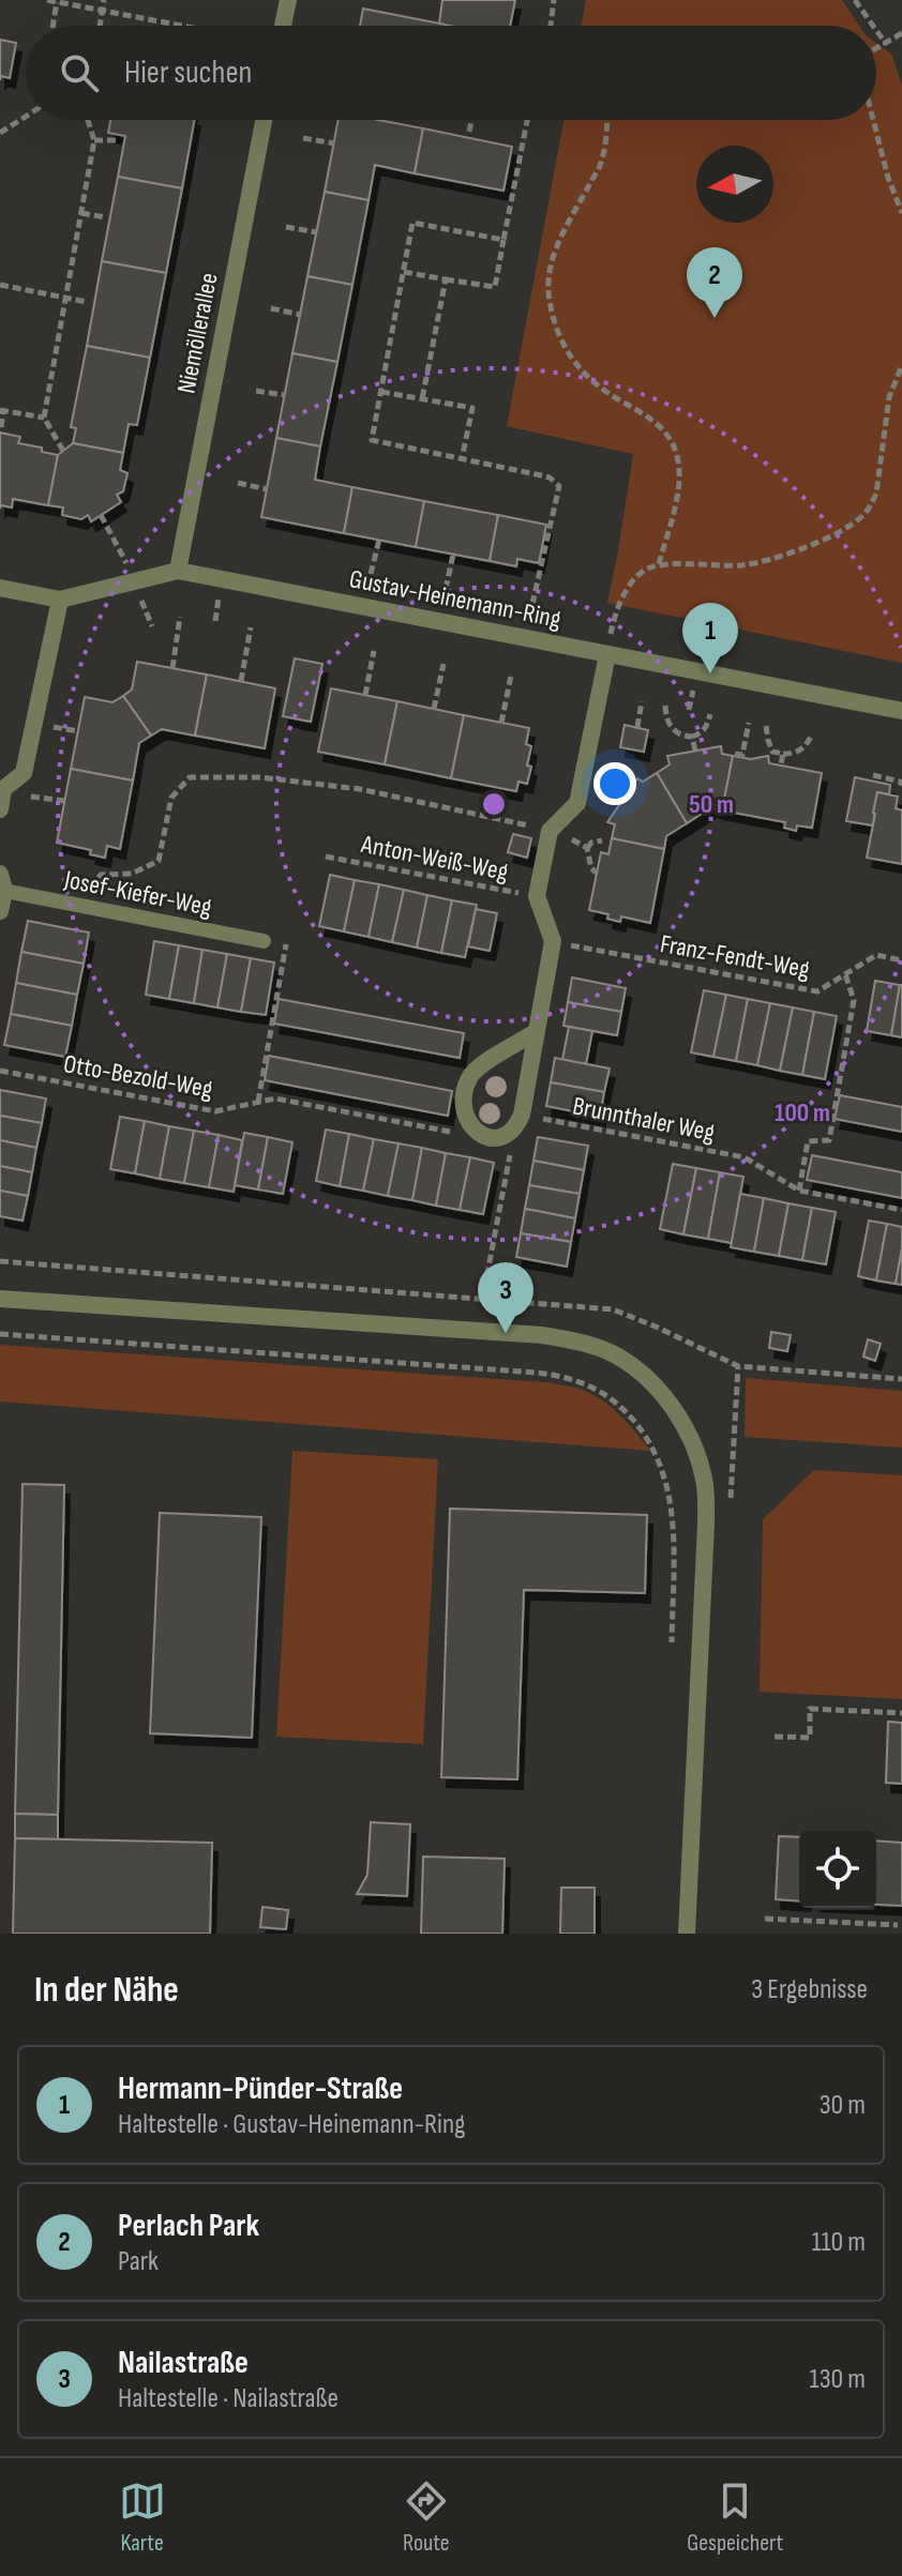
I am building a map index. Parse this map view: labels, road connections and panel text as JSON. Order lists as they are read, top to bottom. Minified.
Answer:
{"streets":{"street":["Niemöllerallee","Gustav-Heinemann-Ring"],"lane":["Josef-Kiefer-Weg"],"path":["Anton-Weiß-Weg","Franz-Fendt-Weg","Otto-Bezold-Weg","Brunnthaler Weg"]},"crossings":[["Niemöllerallee","Gustav-Heinemann-Ring"]],"north":"left","page":{"search":"Hier suchen","pins":["2","1","3"],"heading":["In der Nähe","3 Ergebnisse"],"list":[{"mark":"1","name":"Hermann-Pünder-Straße","note":"Haltestelle · Gustav-Heinemann-Ring","value":"30 m"},{"mark":"2","name":"Perlach Park","note":"Park","value":"110 m"},{"mark":"3","name":"Nailastraße","note":"Haltestelle · Nailastraße","value":"130 m"}],"nav":["Karte","Route","Gespeichert"]},"rings":["50 m","100 m"]}
